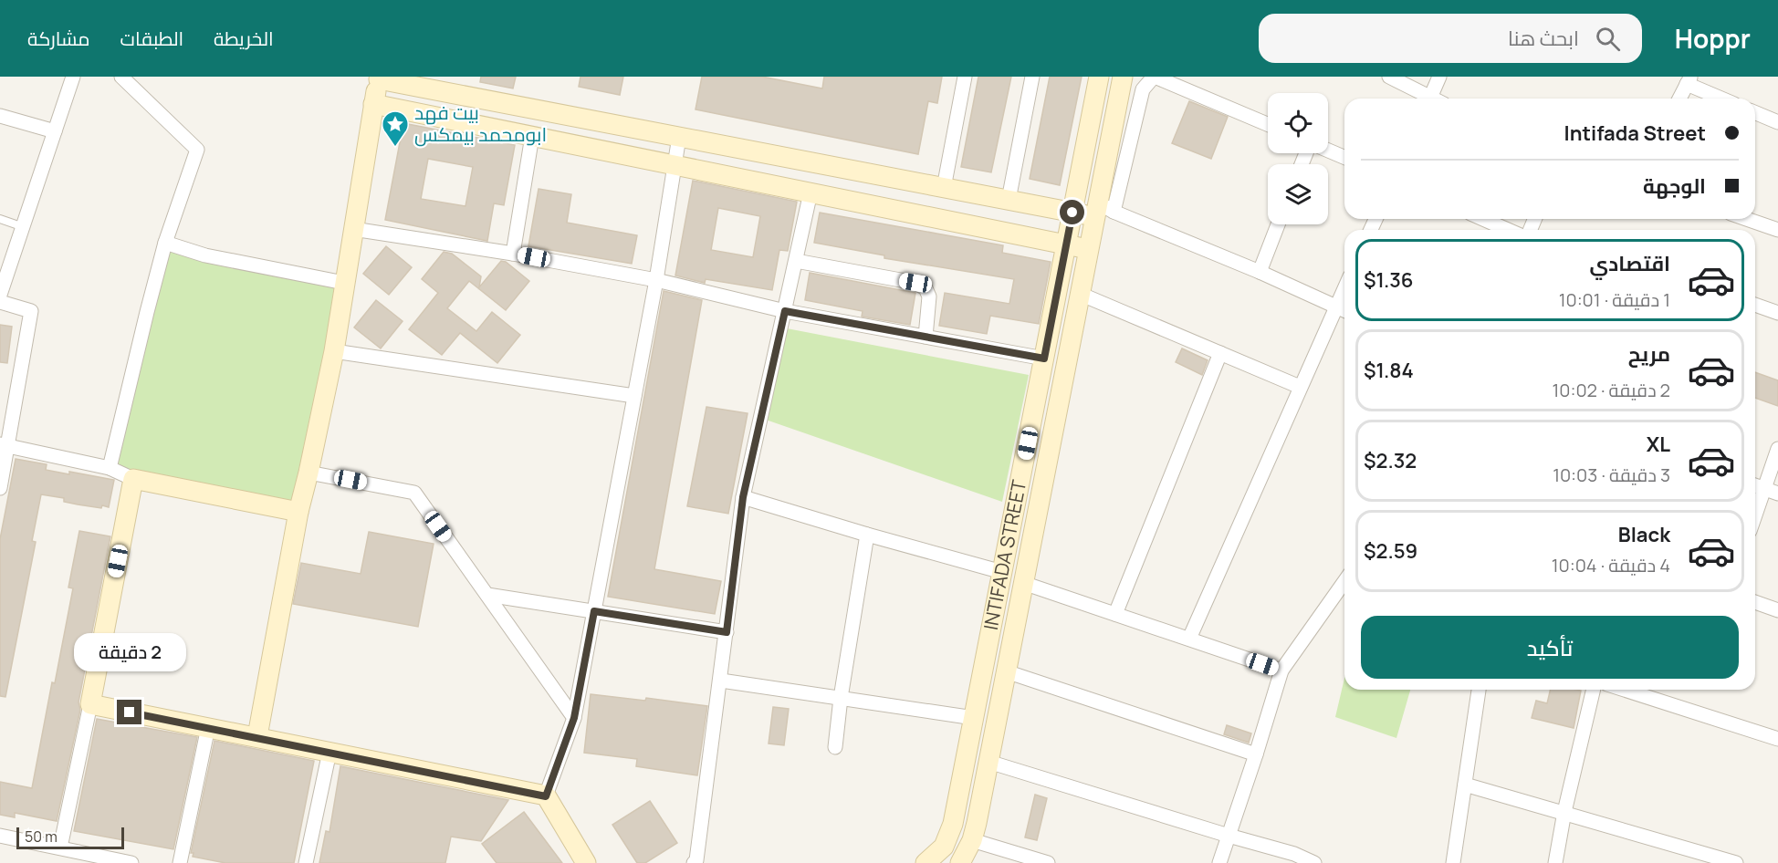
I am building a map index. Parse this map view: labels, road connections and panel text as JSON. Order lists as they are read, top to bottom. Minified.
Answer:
{"streets":{"street":["INTIFADA STREET"]},"places":{"place":["بيت فهد ابومحمد بيمكس"]},"scale_bar":"50 m","page":{"header":"Hoppr","search":"ابحث هنا","nav":["الخريطة","الطبقات","مشاركة"],"banner":["Intifada Street","الوجهة"],"list":[{"name":"اقتصادي","note":"1 دقيقة · 10:01","value":"$1.36"},{"name":"مريح","note":"2 دقيقة · 10:02","value":"$1.84"},{"name":"XL","note":"3 دقيقة · 10:03","value":"$2.32"},{"name":"Black","note":"4 دقيقة · 10:04","value":"$2.59"}],"buttons":"تأكيد","bubble":"2 دقيقة","scale":"50 m"}}
